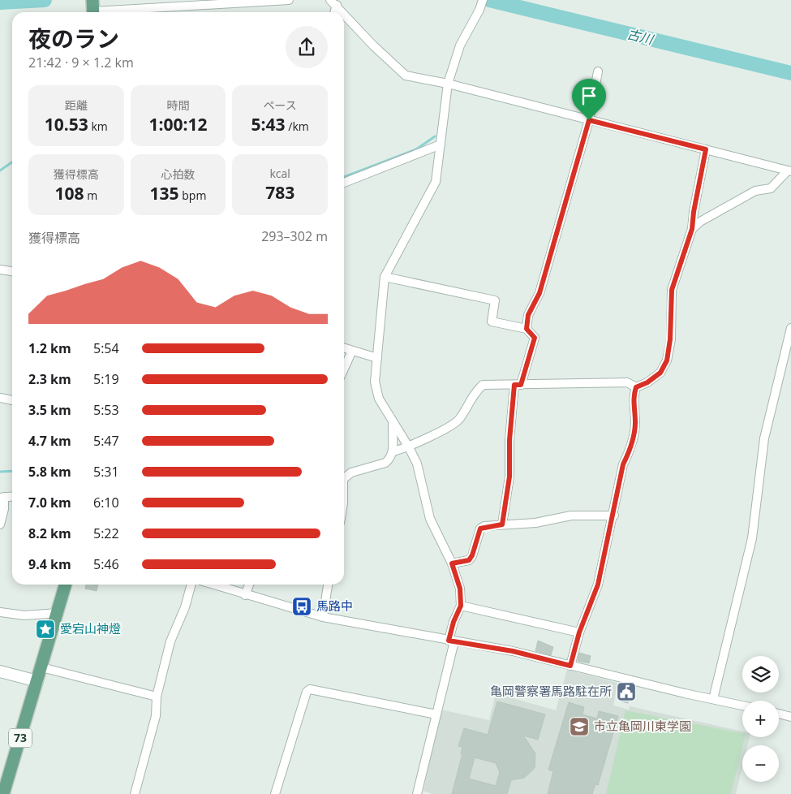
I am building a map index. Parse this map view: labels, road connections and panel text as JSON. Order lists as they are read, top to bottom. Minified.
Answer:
{"streets":{"main road":["73"]},"water":["古川"],"places":{"bus stop":["馬路中"],"place":["愛宕山神燈"],"public building":["亀岡警察署馬路駐在所"],"school or university":["市立亀岡川東学園"]},"page":{"heading":["夜のラン","21:42 · 9 × 1.2 km"],"stats":[["距離","10.53 km"],["時間","1:00:12"],["ペース","5:43 /km"],["獲得標高","108 m"],["心拍数","135 bpm"],["kcal","783"]],"chart":["獲得標高","293–302 m"],"list":[{"name":"1.2 km","note":"5:54"},{"name":"2.3 km","note":"5:19"},{"name":"3.5 km","note":"5:53"},{"name":"4.7 km","note":"5:47"},{"name":"5.8 km","note":"5:31"},{"name":"7.0 km","note":"6:10"},{"name":"8.2 km","note":"5:22"},{"name":"9.4 km","note":"5:46"}],"map_buttons":["+","−"]}}
